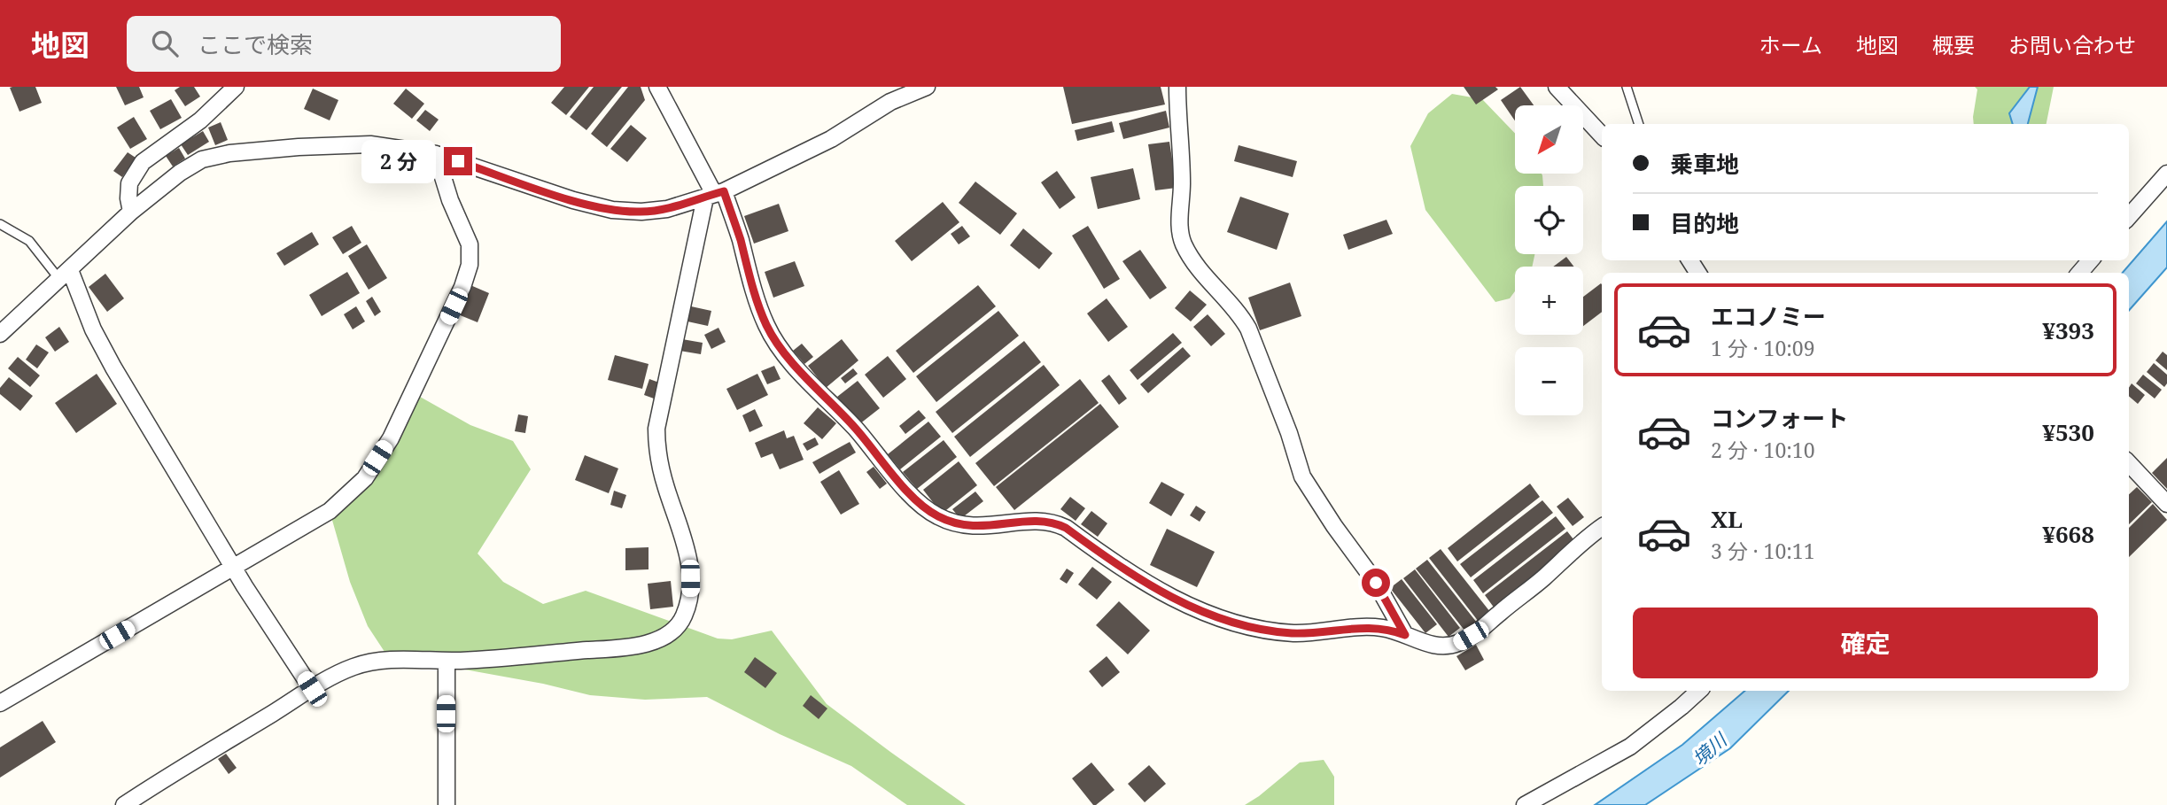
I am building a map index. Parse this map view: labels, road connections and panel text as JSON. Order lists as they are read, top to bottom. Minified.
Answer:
{"water":["境川"],"north":"bottom left","page":{"header":"地図","search":"ここで検索","nav":["ホーム","地図","概要","お問い合わせ"],"map_buttons":["+","−"],"banner":["乗車地","目的地"],"bubble":"2 分","list":[{"name":"エコノミー","note":"1 分 · 10:09","value":"¥393"},{"name":"コンフォート","note":"2 分 · 10:10","value":"¥530"},{"name":"XL","note":"3 分 · 10:11","value":"¥668"}],"buttons":"確定"}}
